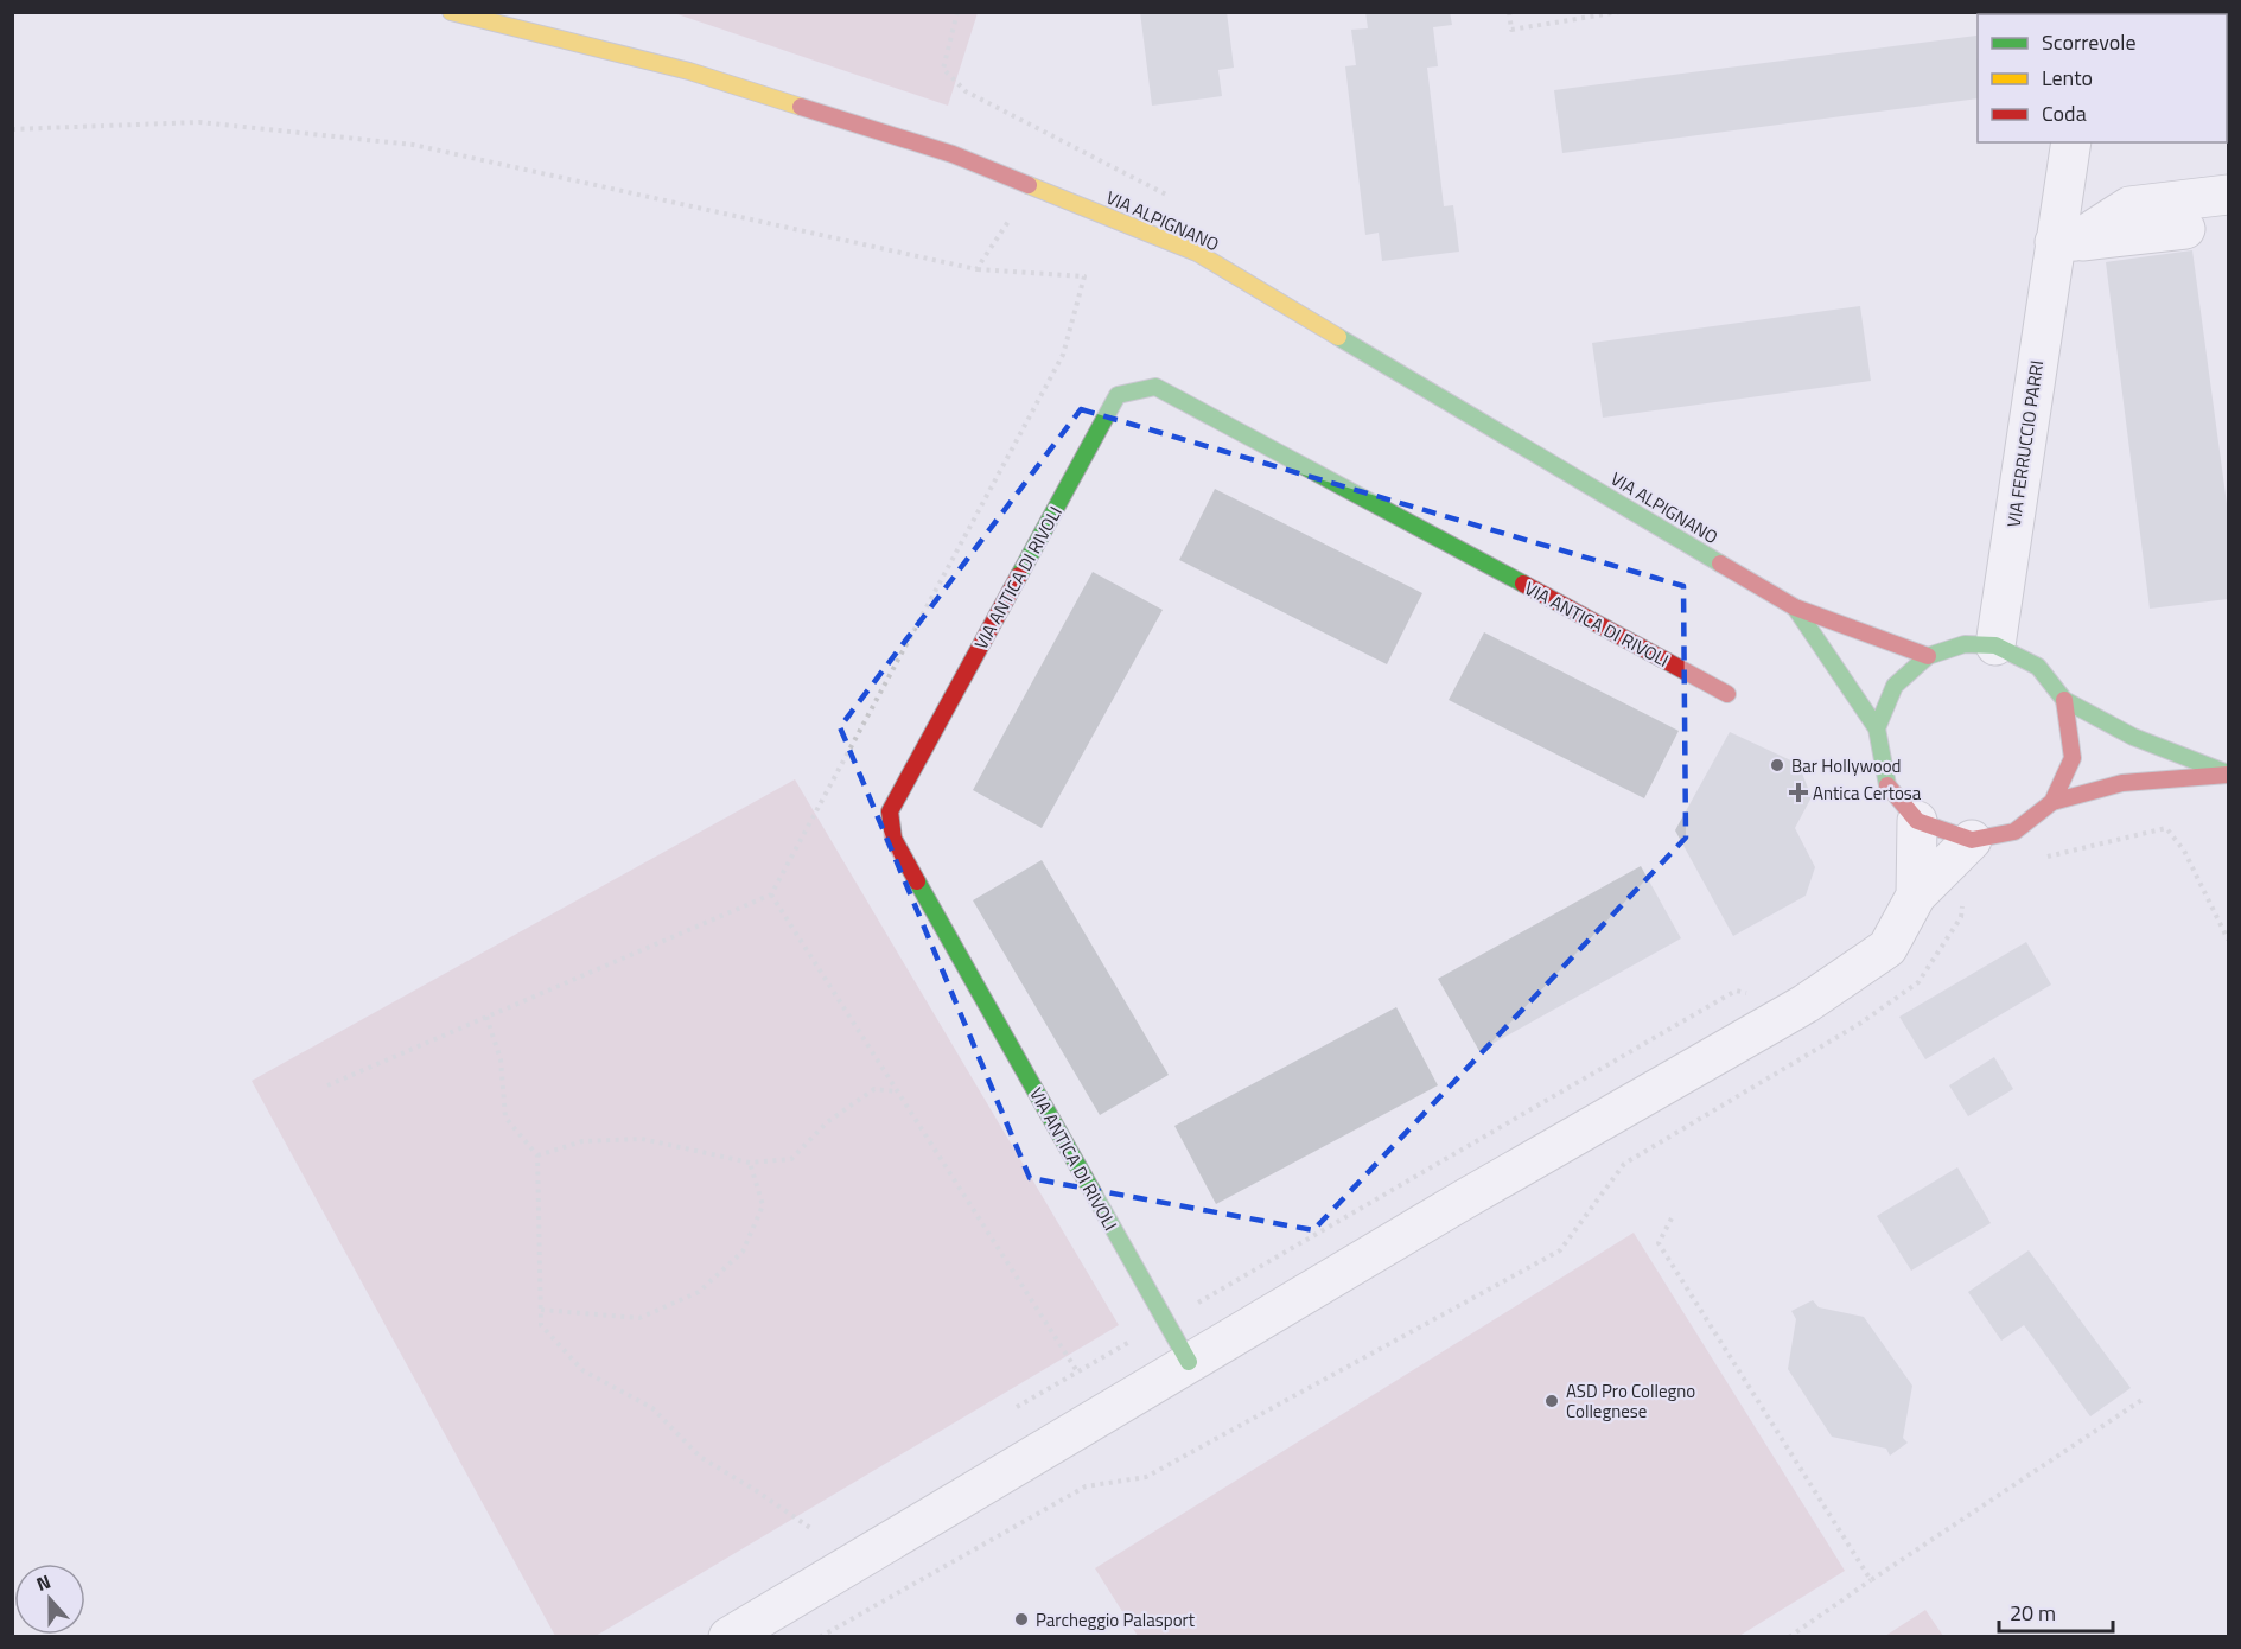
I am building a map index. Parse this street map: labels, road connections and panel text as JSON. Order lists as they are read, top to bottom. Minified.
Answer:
{"streets":{"street":["VIA ALPIGNANO","VIA FERRUCCIO PARRI","VIA ANTICA DI RIVOLI"]},"places":{"other":["Bar Hollywood","ASD Pro Collegno Collegnese","Parcheggio Palasport"],"health":["Antica Certosa"]},"legend":["Scorrevole","Lento","Coda"],"scale_bar":"20 m","north":"top"}
